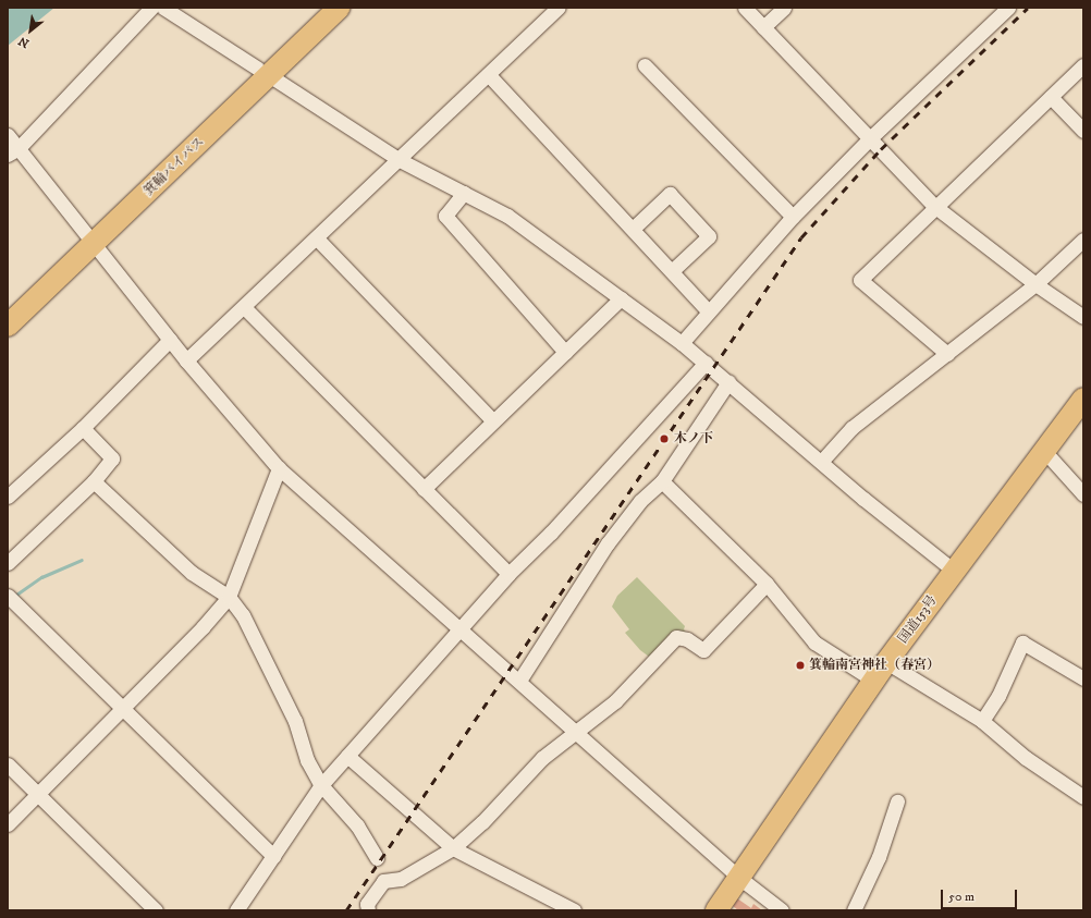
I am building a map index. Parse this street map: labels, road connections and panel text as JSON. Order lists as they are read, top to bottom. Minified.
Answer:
{"streets":{"highway":["箕輪バイパス","国道153号"]},"places":["木ノ下","箕輪南宮神社（春宮）"],"scale_bar":"50 m","north":"bottom left"}
